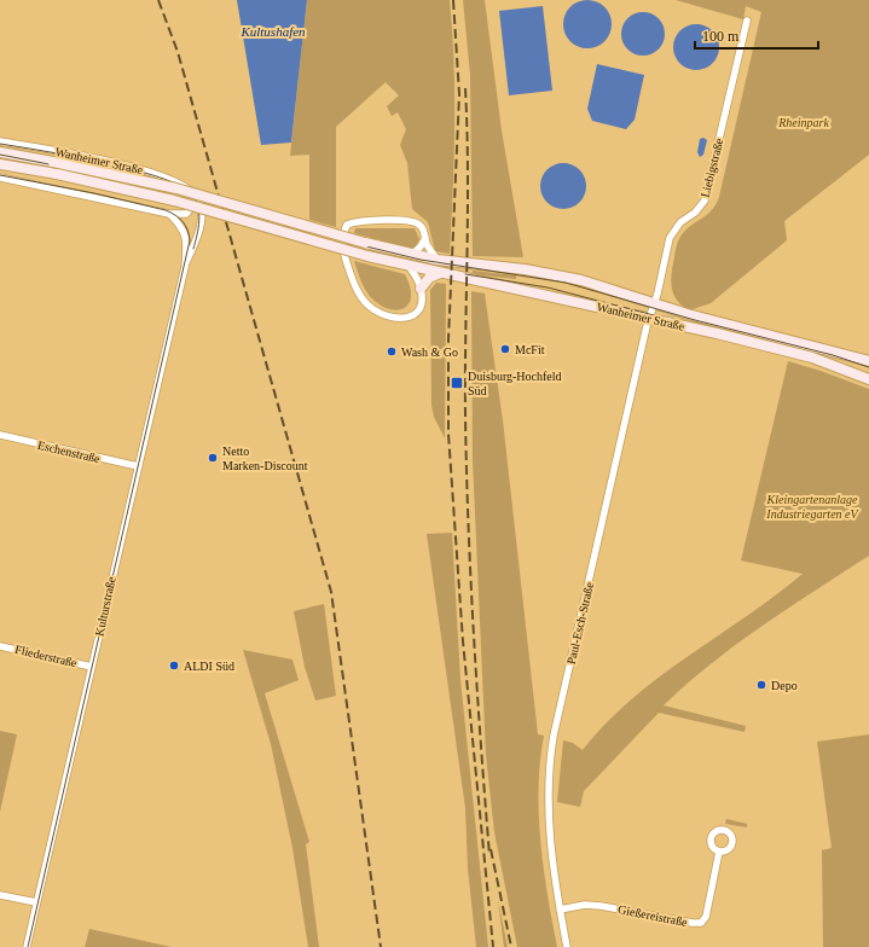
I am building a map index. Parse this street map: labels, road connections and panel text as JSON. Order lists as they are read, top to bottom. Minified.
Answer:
{"streets":{"street":["Wanheimer Straße","Liebigstraße","Eschenstraße","Kulturstraße","Paul-Esch-Straße","Fliederstraße","Gießereistraße"]},"crossings":[["Wanheimer Straße","Liebigstraße"],["Wanheimer Straße","Paul-Esch-Straße"],["Liebigstraße","Paul-Esch-Straße"],["Eschenstraße","Kulturstraße"],["Kulturstraße","Fliederstraße"],["Paul-Esch-Straße","Gießereistraße"]],"water":["Kultushafen"],"parks":["Rheinpark","Kleingartenanlage Industriegarten eV"],"places":{"other":["McFit","Wash & Go","Netto Marken-Discount","ALDI Süd","Depo"],"transit":["Duisburg-Hochfeld Süd"]},"scale_bar":"100 m"}
